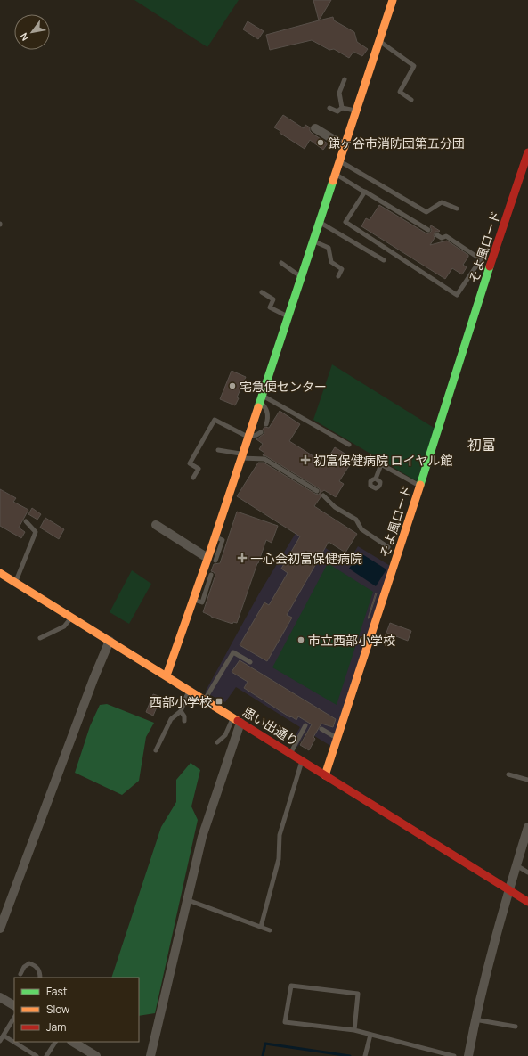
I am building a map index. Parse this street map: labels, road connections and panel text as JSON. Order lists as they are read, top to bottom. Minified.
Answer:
{"streets":{"street":["そよ風ロード","思い出通り"]},"crossings":[["そよ風ロード","思い出通り"]],"districts":["初富"],"places":{"other":["鎌ヶ谷市消防団第五分団","宅急便センター","市立西部小学校"],"health":["初富保健病院 ロイヤル館","一心会初富保健病院"],"transit":["西部小学校"]},"legend":["Fast","Slow","Jam"],"north":"bottom left"}
